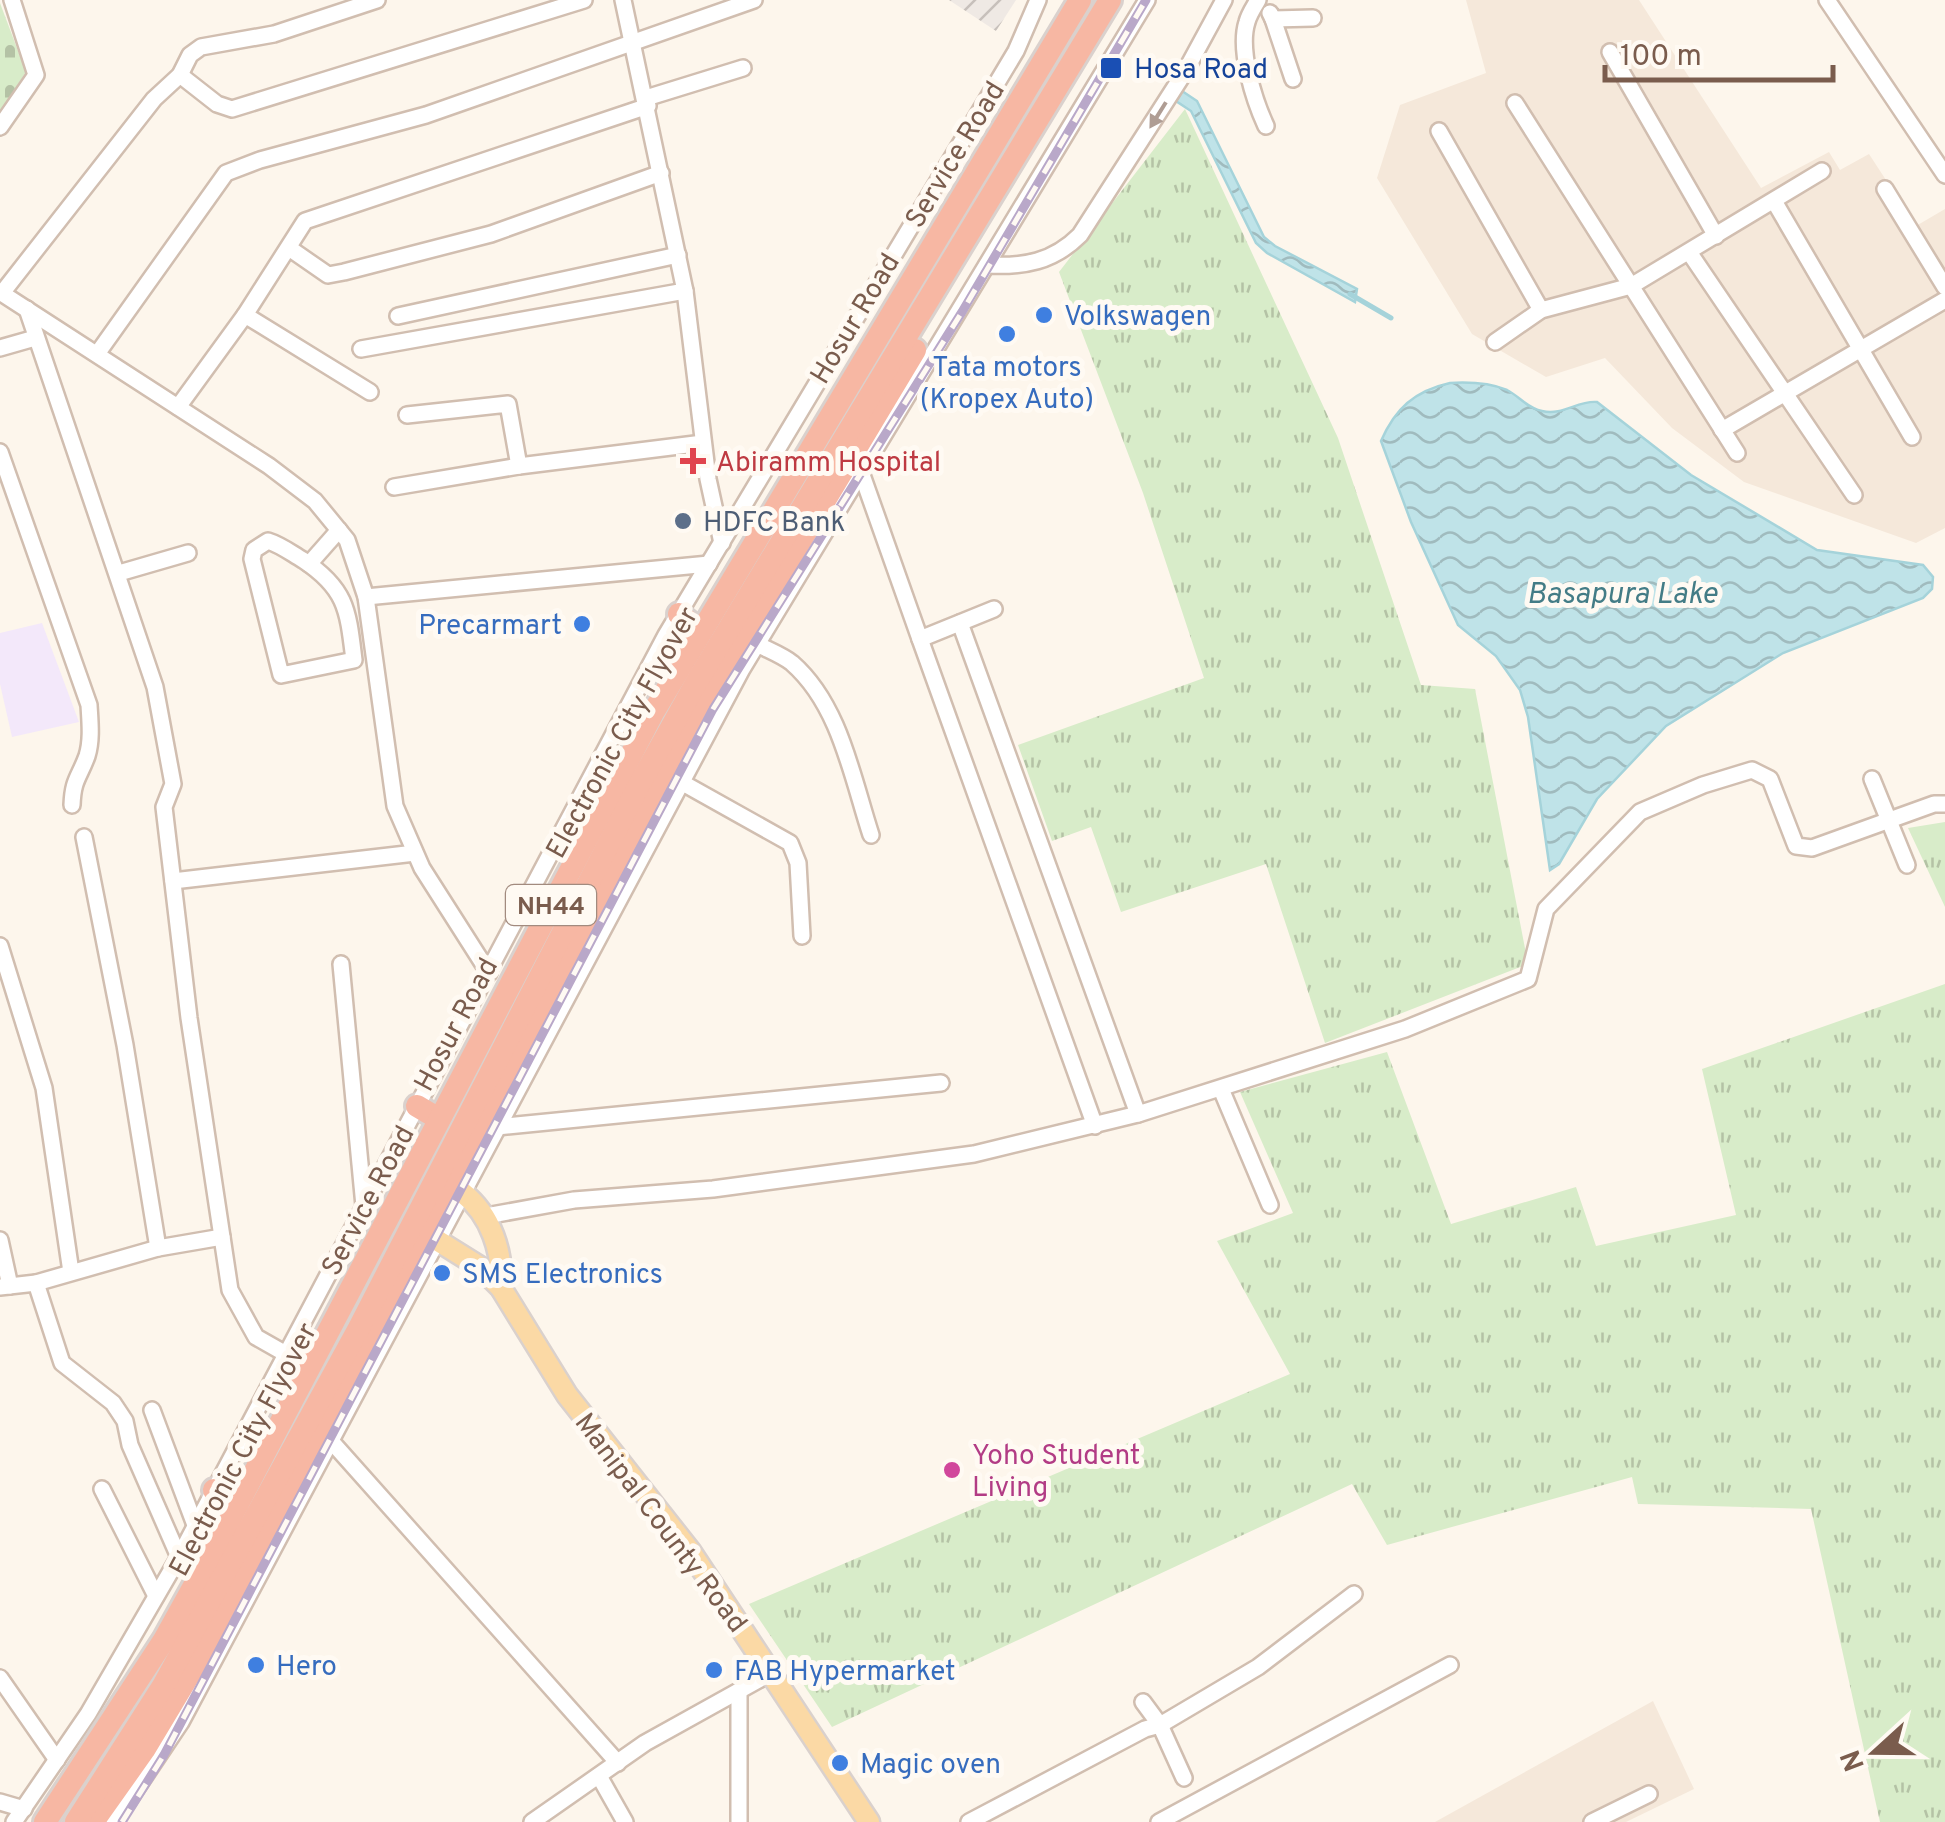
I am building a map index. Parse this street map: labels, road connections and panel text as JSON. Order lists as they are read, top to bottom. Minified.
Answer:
{"streets":{"highway":["Hosur Road","Electronic City Flyover","NH44"],"main road":["Manipal County Road"],"street":["Service Road"]},"crossings":[["NH44","Manipal County Road"]],"water":["Basapura Lake"],"places":{"transit":["Hosa Road"],"other":["Volkswagen","Tata motors (Kropex Auto)","HDFC Bank","Precarmart","SMS Electronics","Yoho Student Living","Hero","FAB Hypermarket","Magic oven"],"health":["Abiramm Hospital"]},"scale_bar":"100 m","north":"left"}
